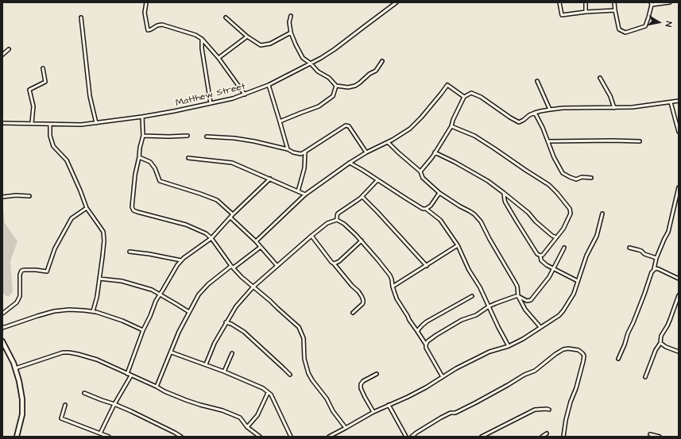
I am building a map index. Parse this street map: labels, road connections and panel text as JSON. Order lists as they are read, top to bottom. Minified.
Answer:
{"streets":{"street":["Matthew Street"]},"north":"right"}
